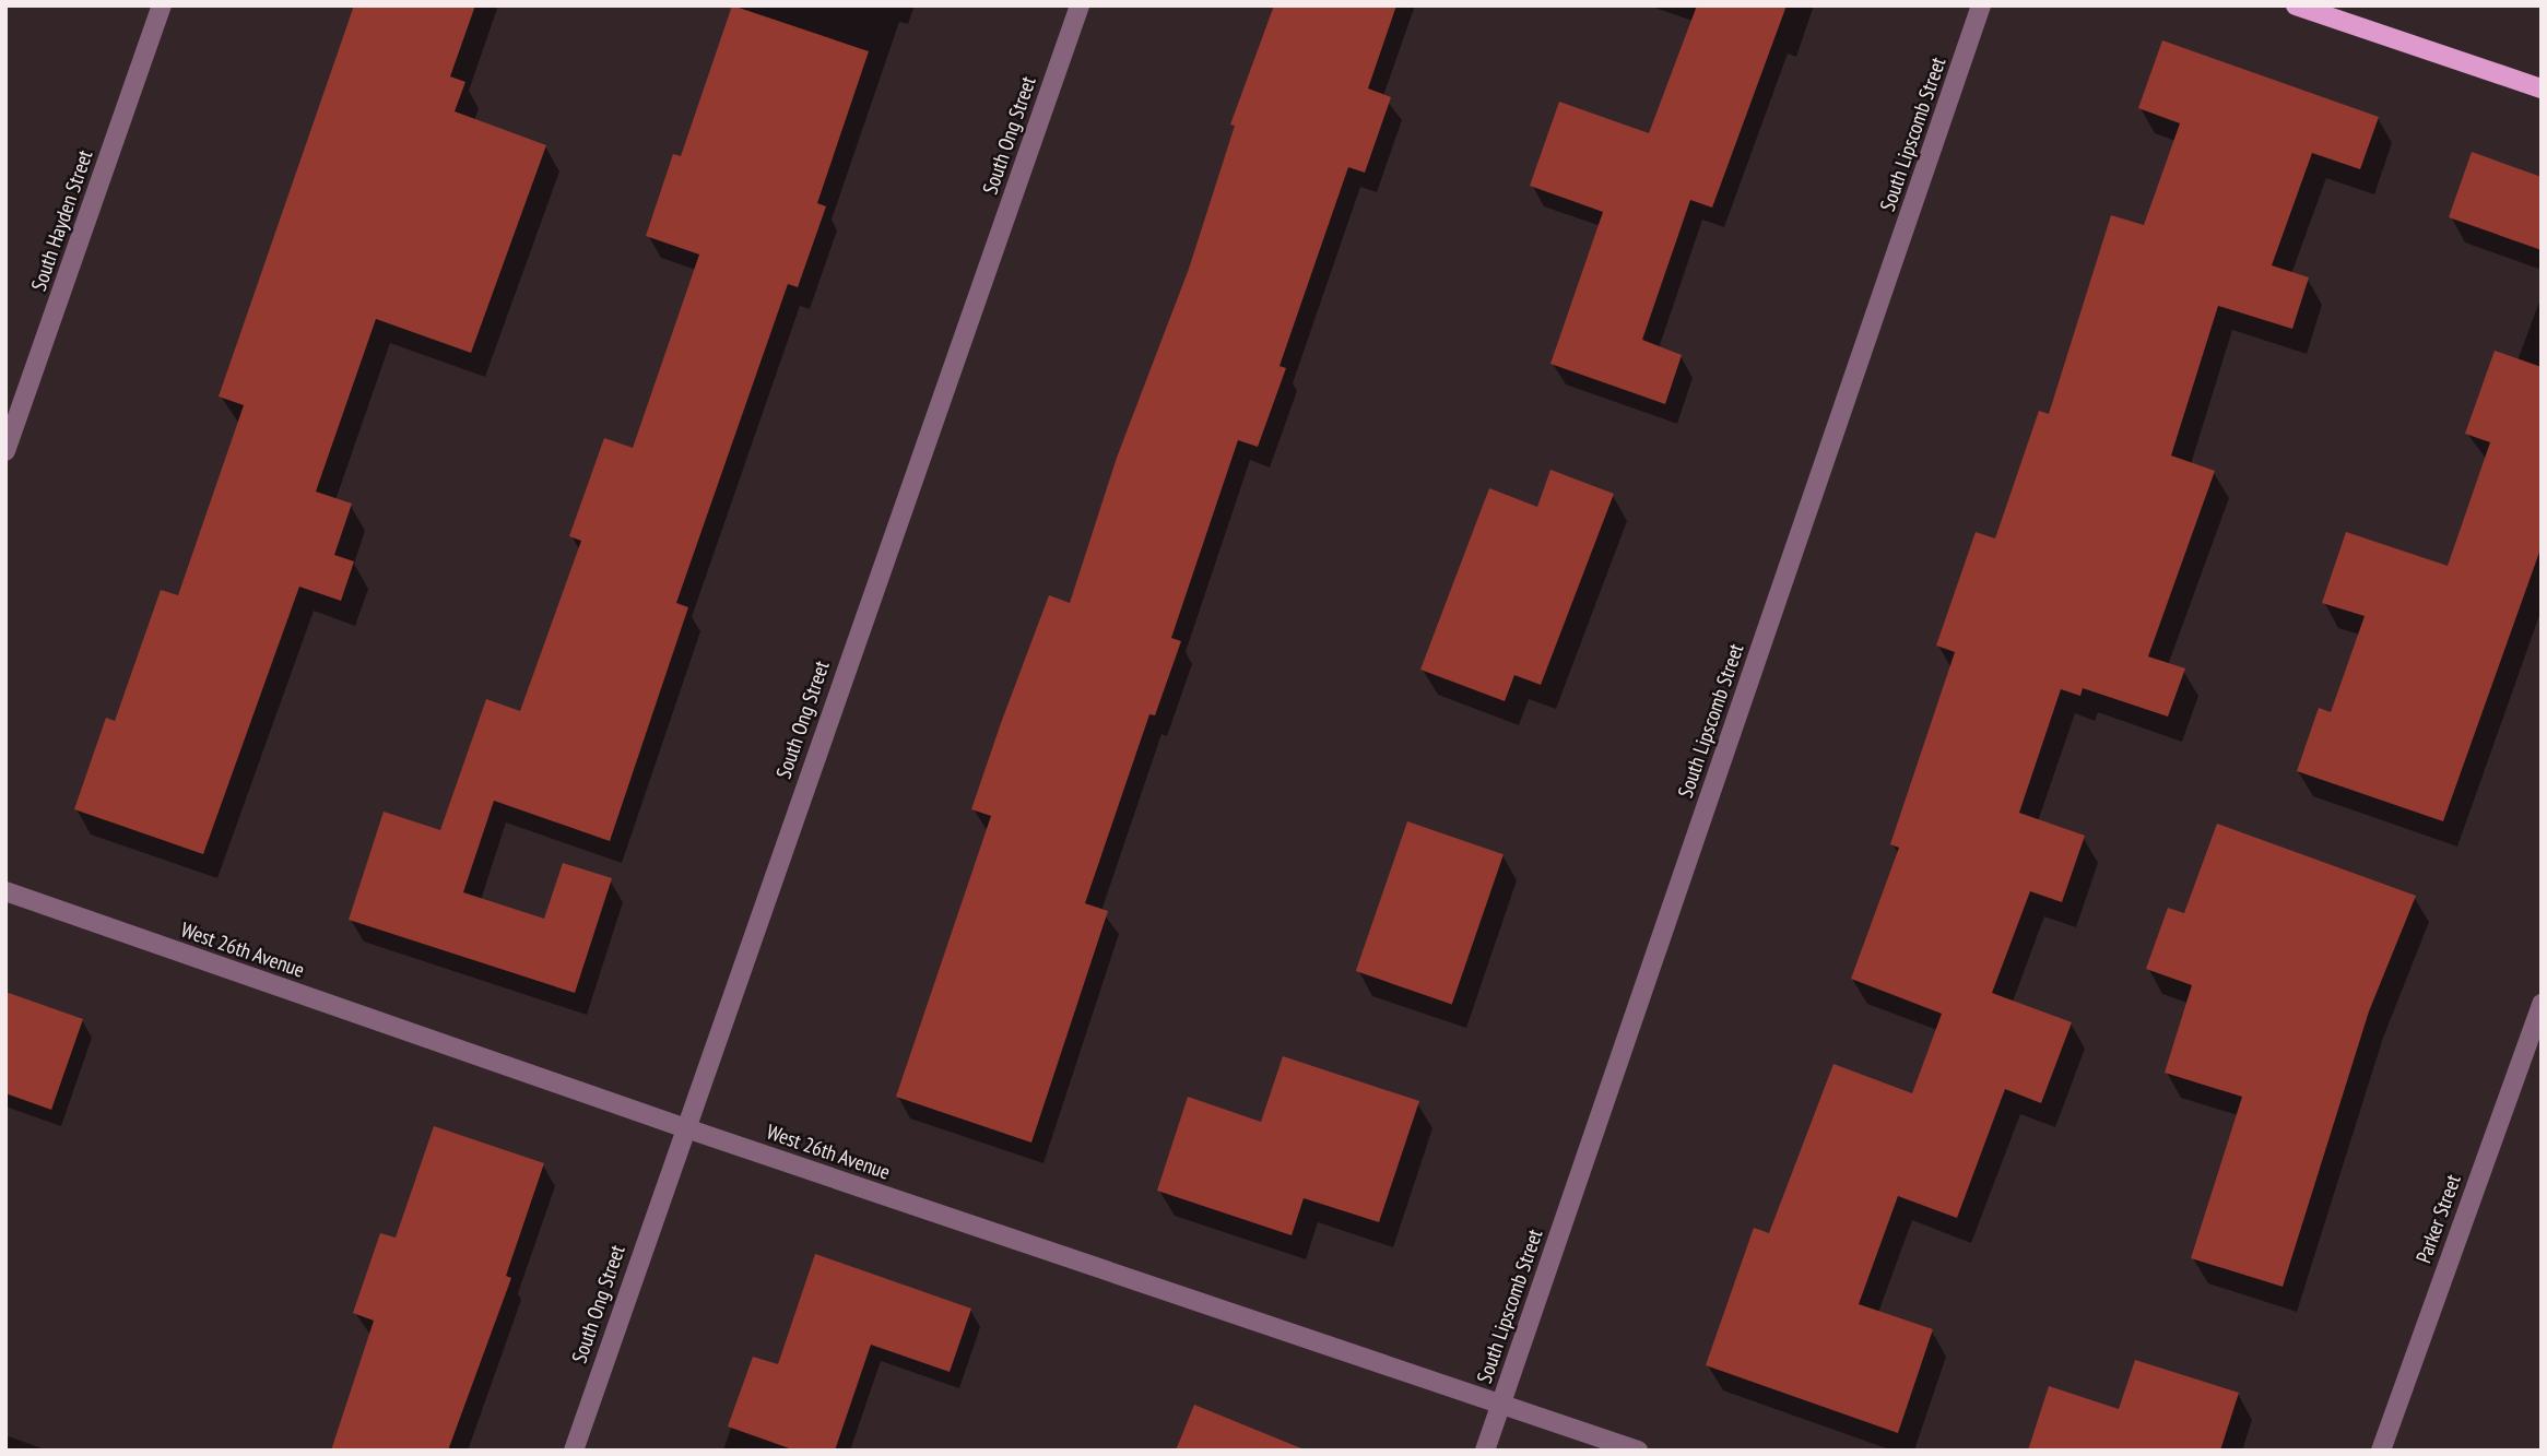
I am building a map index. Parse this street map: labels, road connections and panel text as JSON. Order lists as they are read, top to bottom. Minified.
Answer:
{"streets":{"street":["South Lipscomb Street","South Ong Street","South Hayden Street","West 26th Avenue","Parker Street"]},"crossings":[["South Lipscomb Street","West 26th Avenue"],["South Ong Street","West 26th Avenue"]]}
